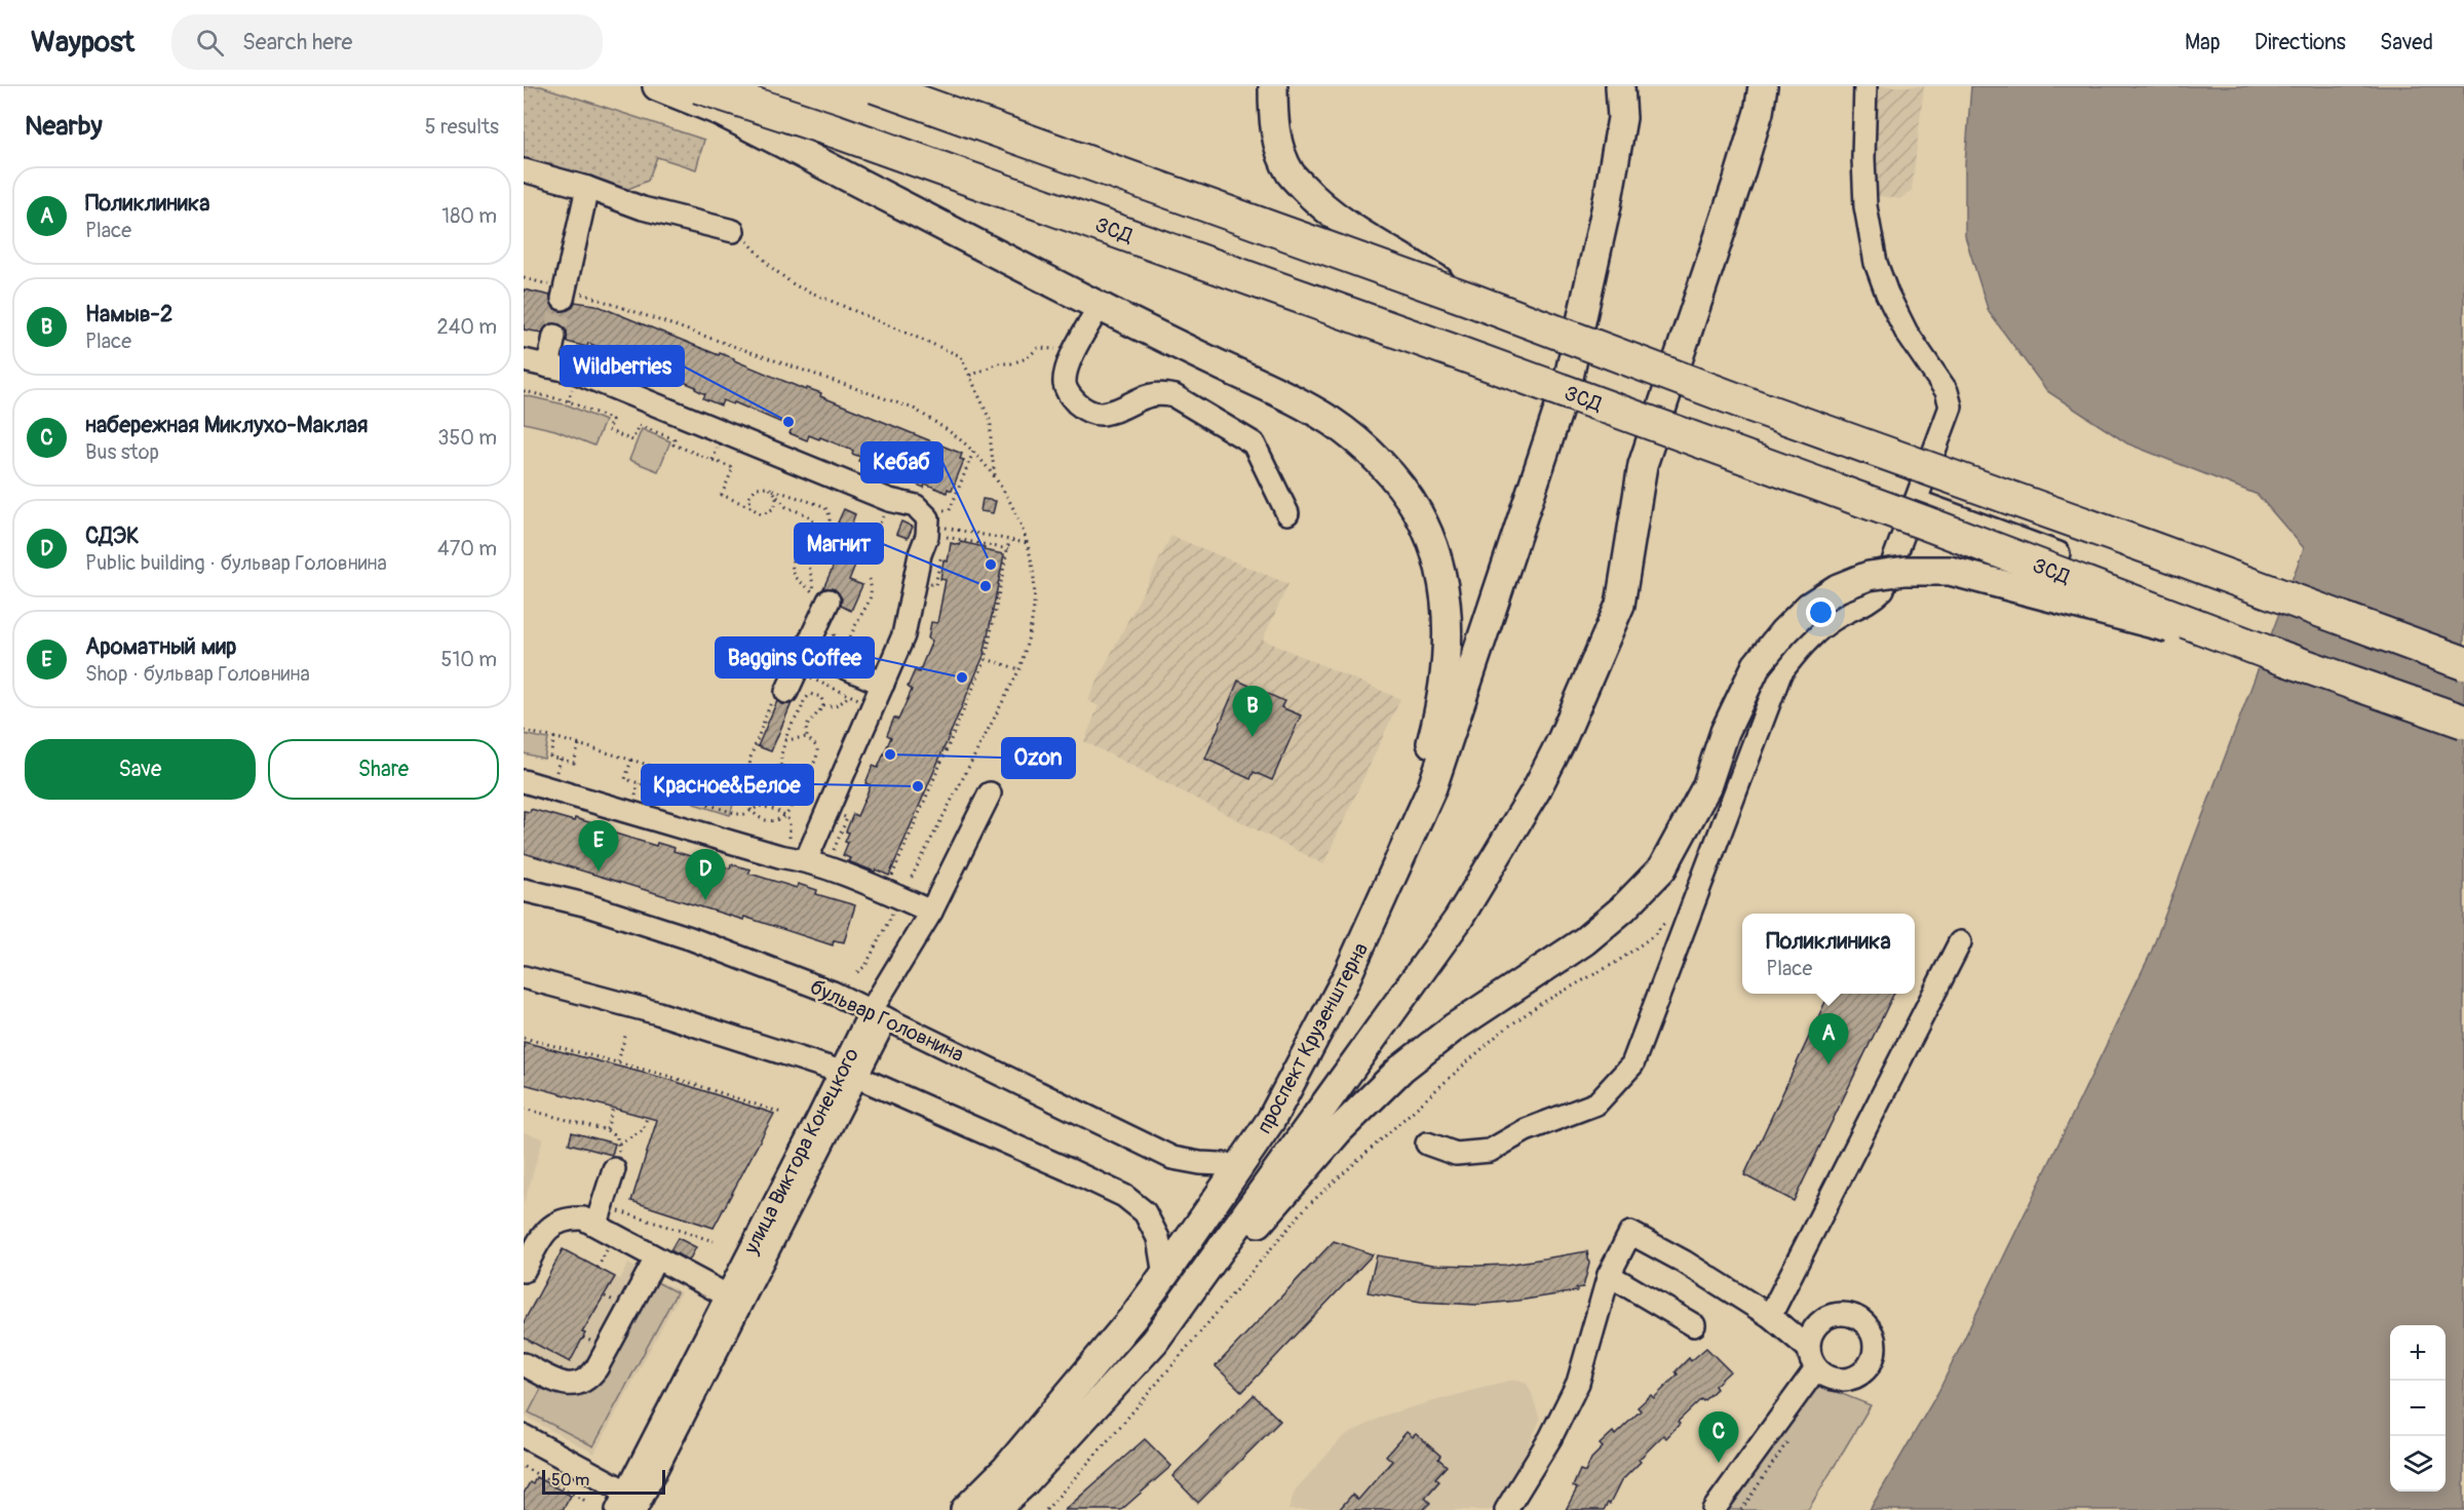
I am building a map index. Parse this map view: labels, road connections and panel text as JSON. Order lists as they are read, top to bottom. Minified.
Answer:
{"streets":{"highway":["ЗСД"],"main road":["проспект Крузенштерна"],"street":["бульвар Головнина","улица Виктора Конецкого"]},"crossings":[["бульвар Головнина","проспект Крузенштерна"],["бульвар Головнина","улица Виктора Конецкого"]],"places":["Wildberries","Кебаб","Магнит","Baggins Coffee","Ozon","Красное&Белое"],"scale_bar":"50 m","page":{"header":"Waypost","search":"Search here","nav":["Map","Directions","Saved"],"heading":["Nearby","5 results"],"list":[{"mark":"A","name":"Поликлиника","note":"Place","value":"180 m"},{"mark":"B","name":"Намыв-2","note":"Place","value":"240 m"},{"mark":"C","name":"набережная Миклухо-Маклая","note":"Bus stop","value":"350 m"},{"mark":"D","name":"СДЭК","note":"Public building · бульвар Головнина","value":"470 m"},{"mark":"E","name":"Ароматный мир","note":"Shop · бульвар Головнина","value":"510 m"}],"pins":["B","E","D","A","C"],"buttons":["Save","Share"],"popup":["Поликлиника","Place"],"map_buttons":["+","−"],"scale":"50 m"}}
